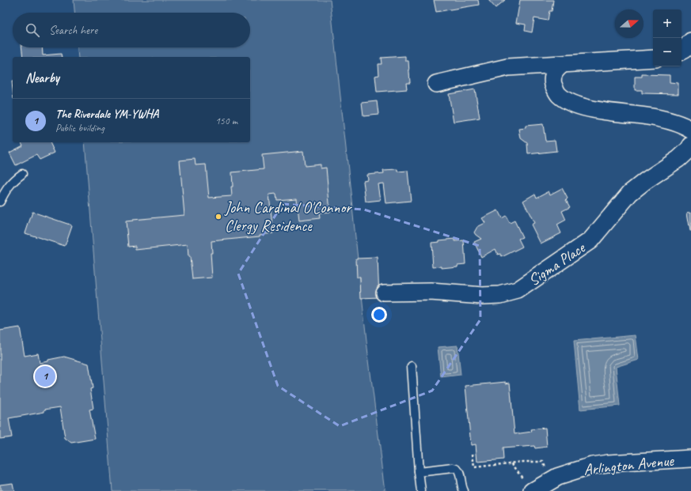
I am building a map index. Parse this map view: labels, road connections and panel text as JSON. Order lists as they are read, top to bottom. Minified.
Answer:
{"streets":{"street":["Sigma Place","Arlington Avenue"]},"places":["John Cardinal O'Connor Clergy Residence"],"north":"right","page":{"map_buttons":["+","−"],"search":"Search here","heading":"Nearby","list":[{"mark":"1","name":"The Riverdale YM-YWHA","note":"Public building","value":"150 m"}],"pins":"1"}}
